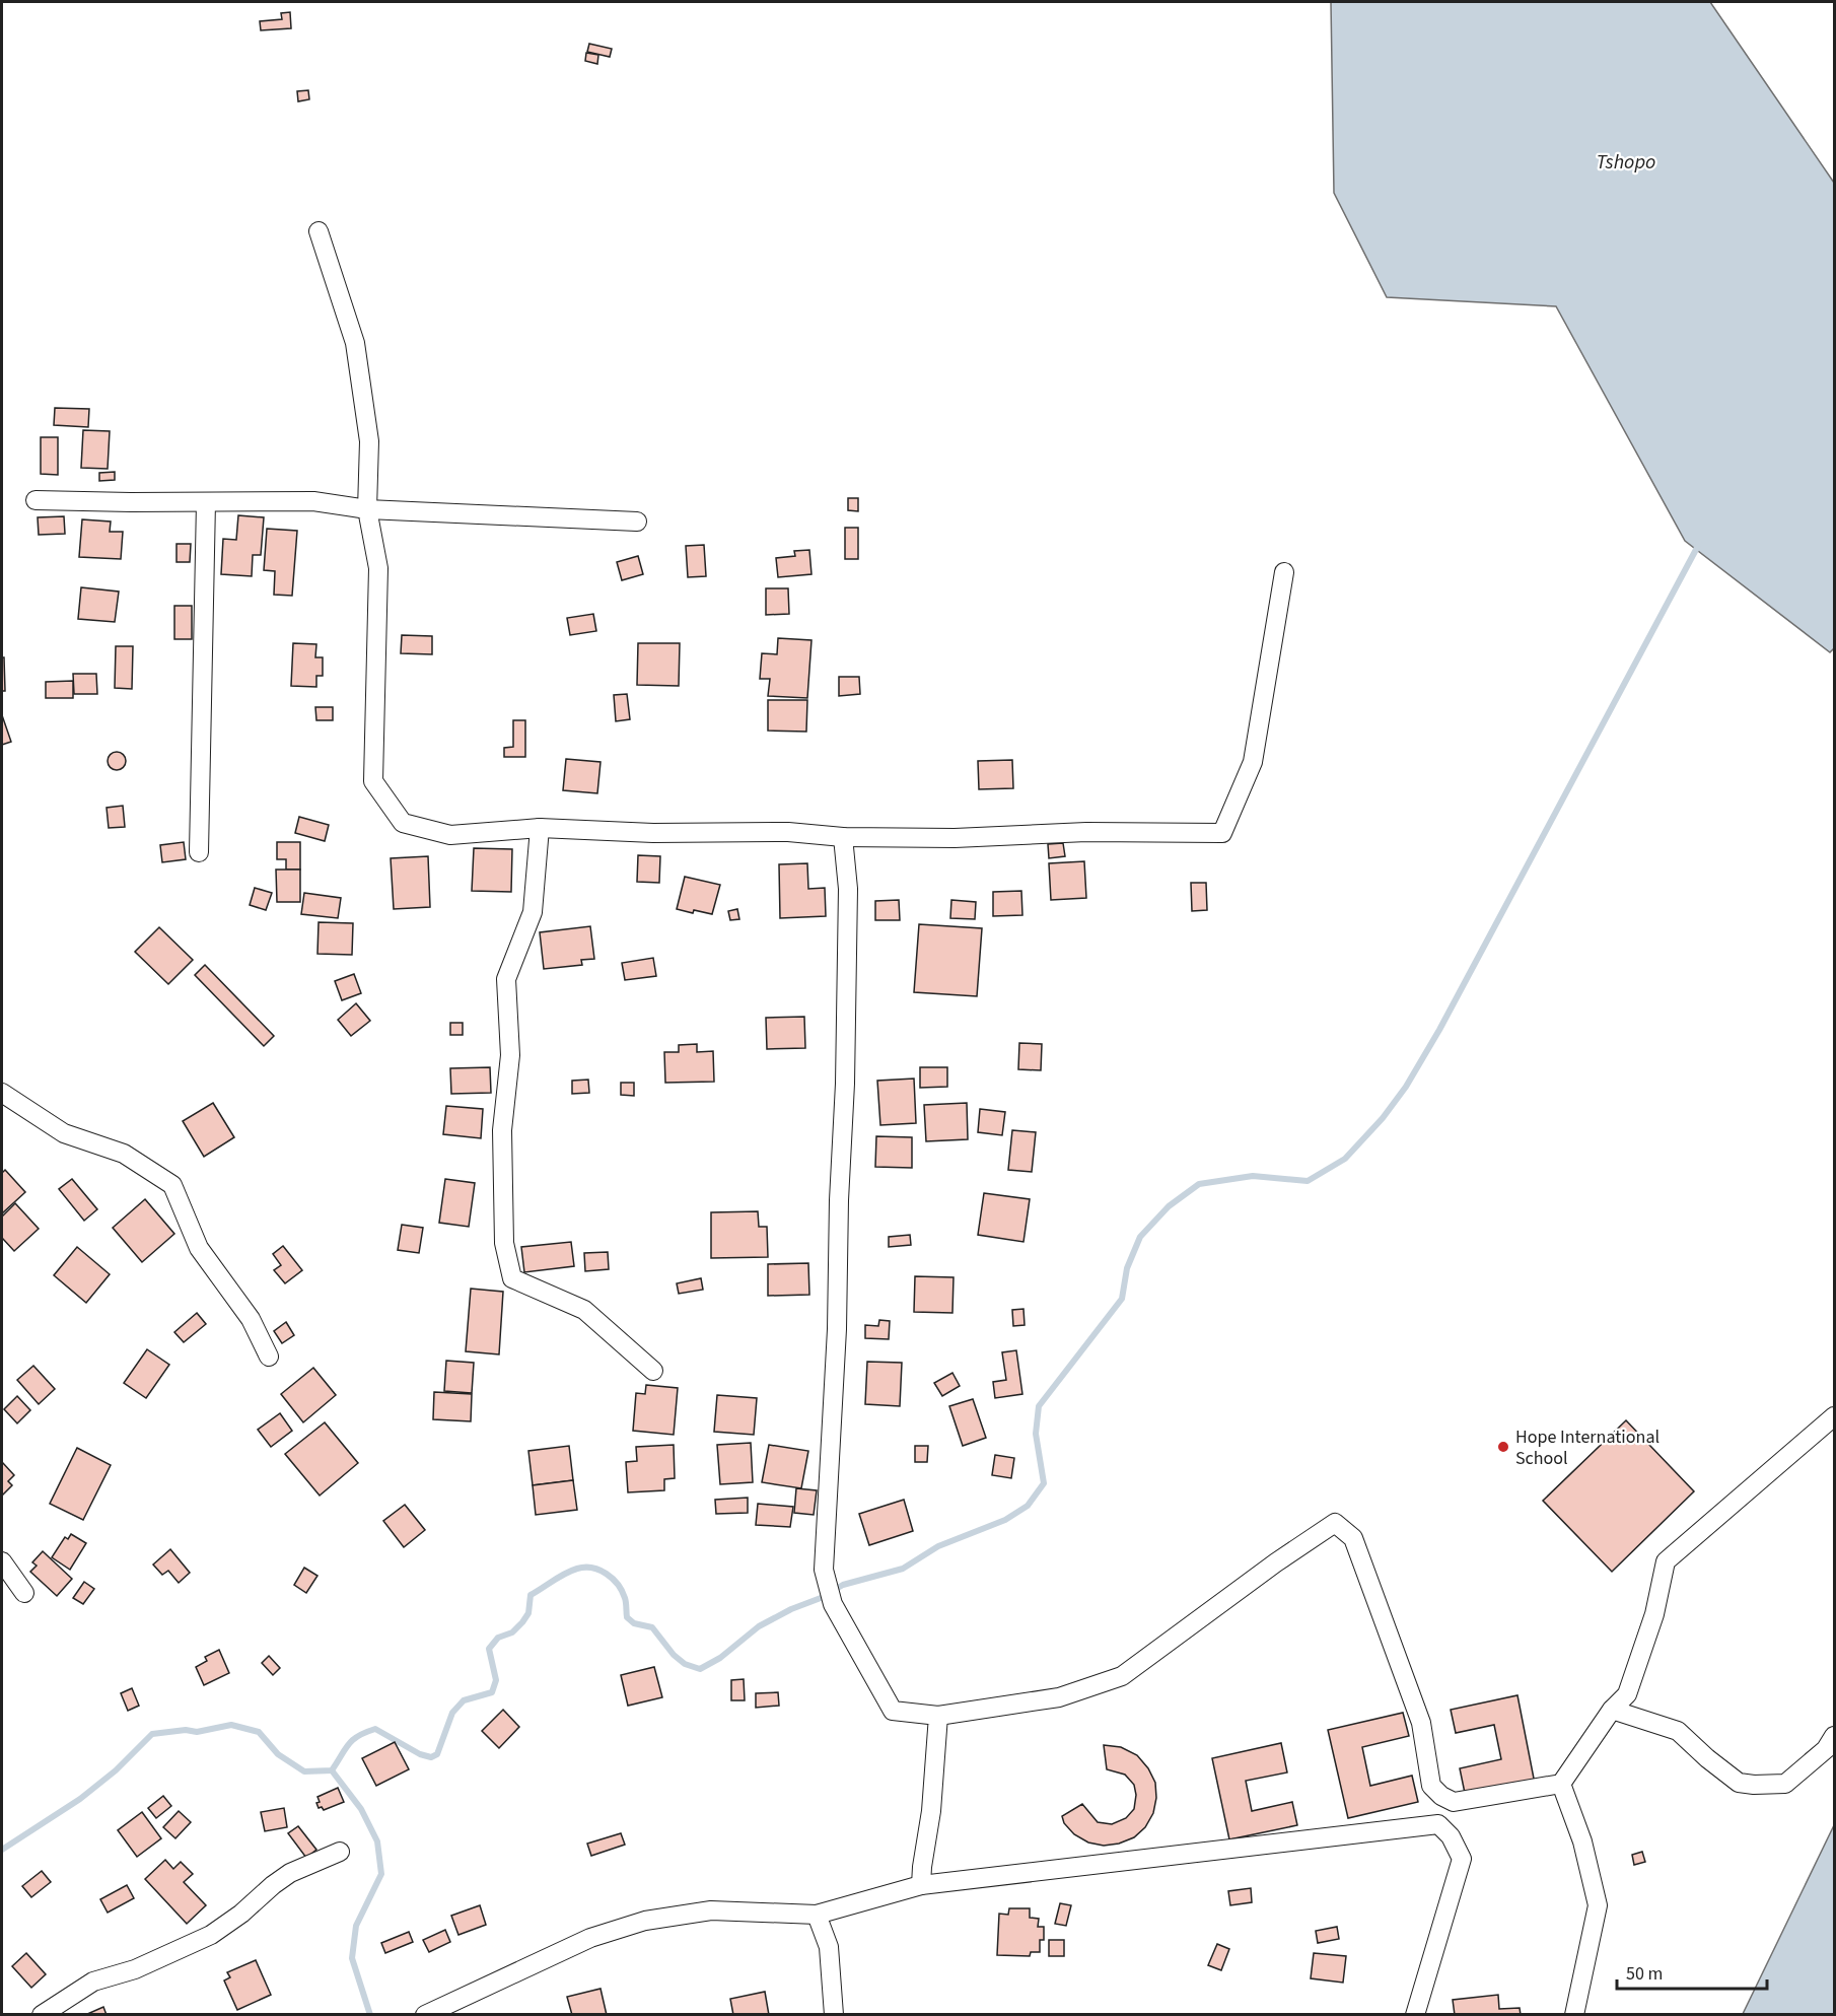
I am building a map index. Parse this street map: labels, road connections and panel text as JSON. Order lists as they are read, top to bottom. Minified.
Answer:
{"water":["Tshopo"],"places":["Hope International School"],"scale_bar":"50 m"}
